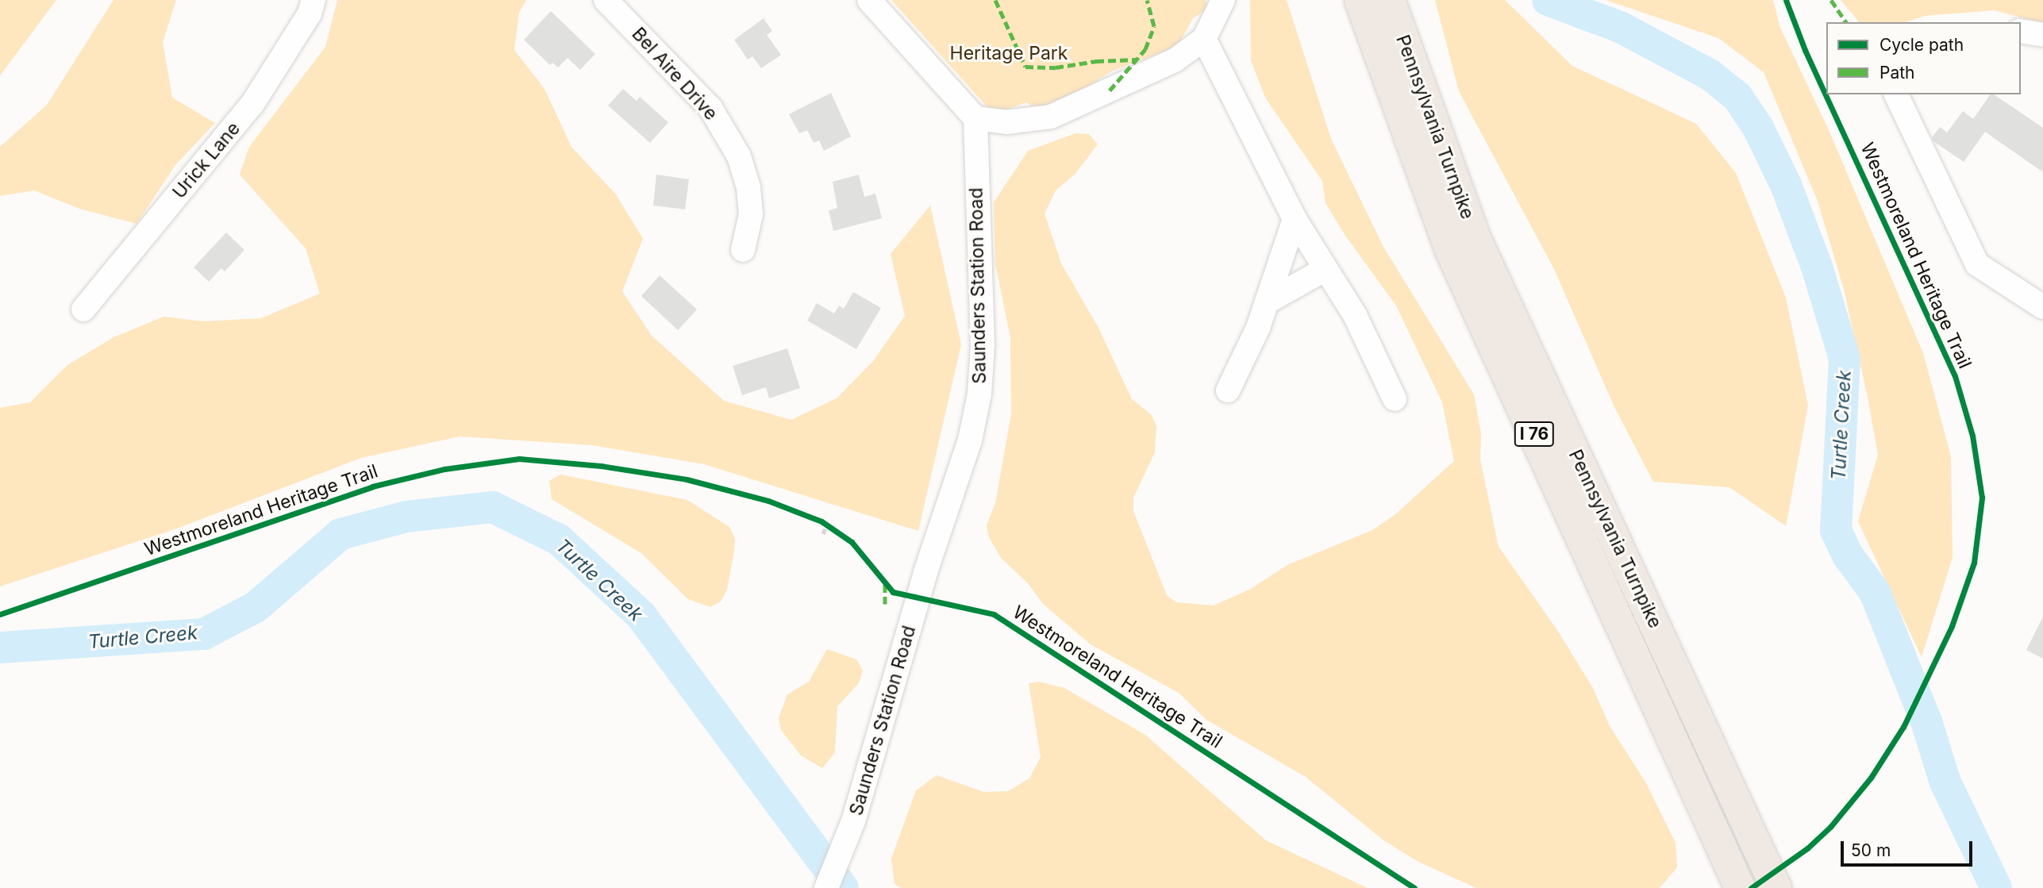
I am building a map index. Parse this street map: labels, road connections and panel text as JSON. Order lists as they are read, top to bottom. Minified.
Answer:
{"streets":{"highway":["Pennsylvania Turnpike","I 76"],"street":["Bel Aire Drive","Urick Lane","Saunders Station Road"],"cycle path":["Westmoreland Heritage Trail"]},"water":["Turtle Creek"],"parks":["Heritage Park"],"legend":["Cycle path","Path"],"scale_bar":"50 m"}
